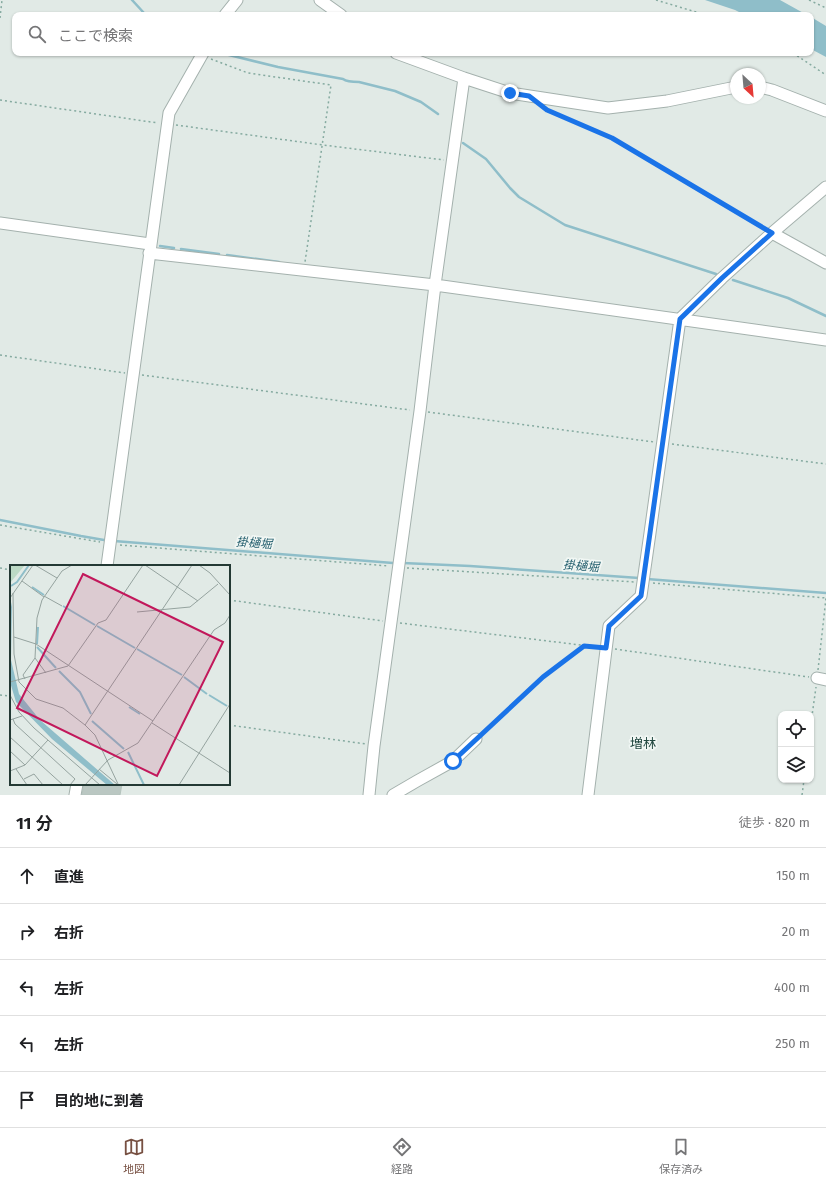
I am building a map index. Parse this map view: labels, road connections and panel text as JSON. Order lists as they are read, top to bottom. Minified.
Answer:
{"districts":["増林"],"water":["掛樋堀"],"north":"bottom right","page":{"search":"ここで検索","heading":["11 分","徒歩 · 820 m"],"list":[["直進","150 m"],["右折","20 m"],["左折","400 m"],["左折","250 m"],"目的地に到着"],"nav":["地図","経路","保存済み"]}}
